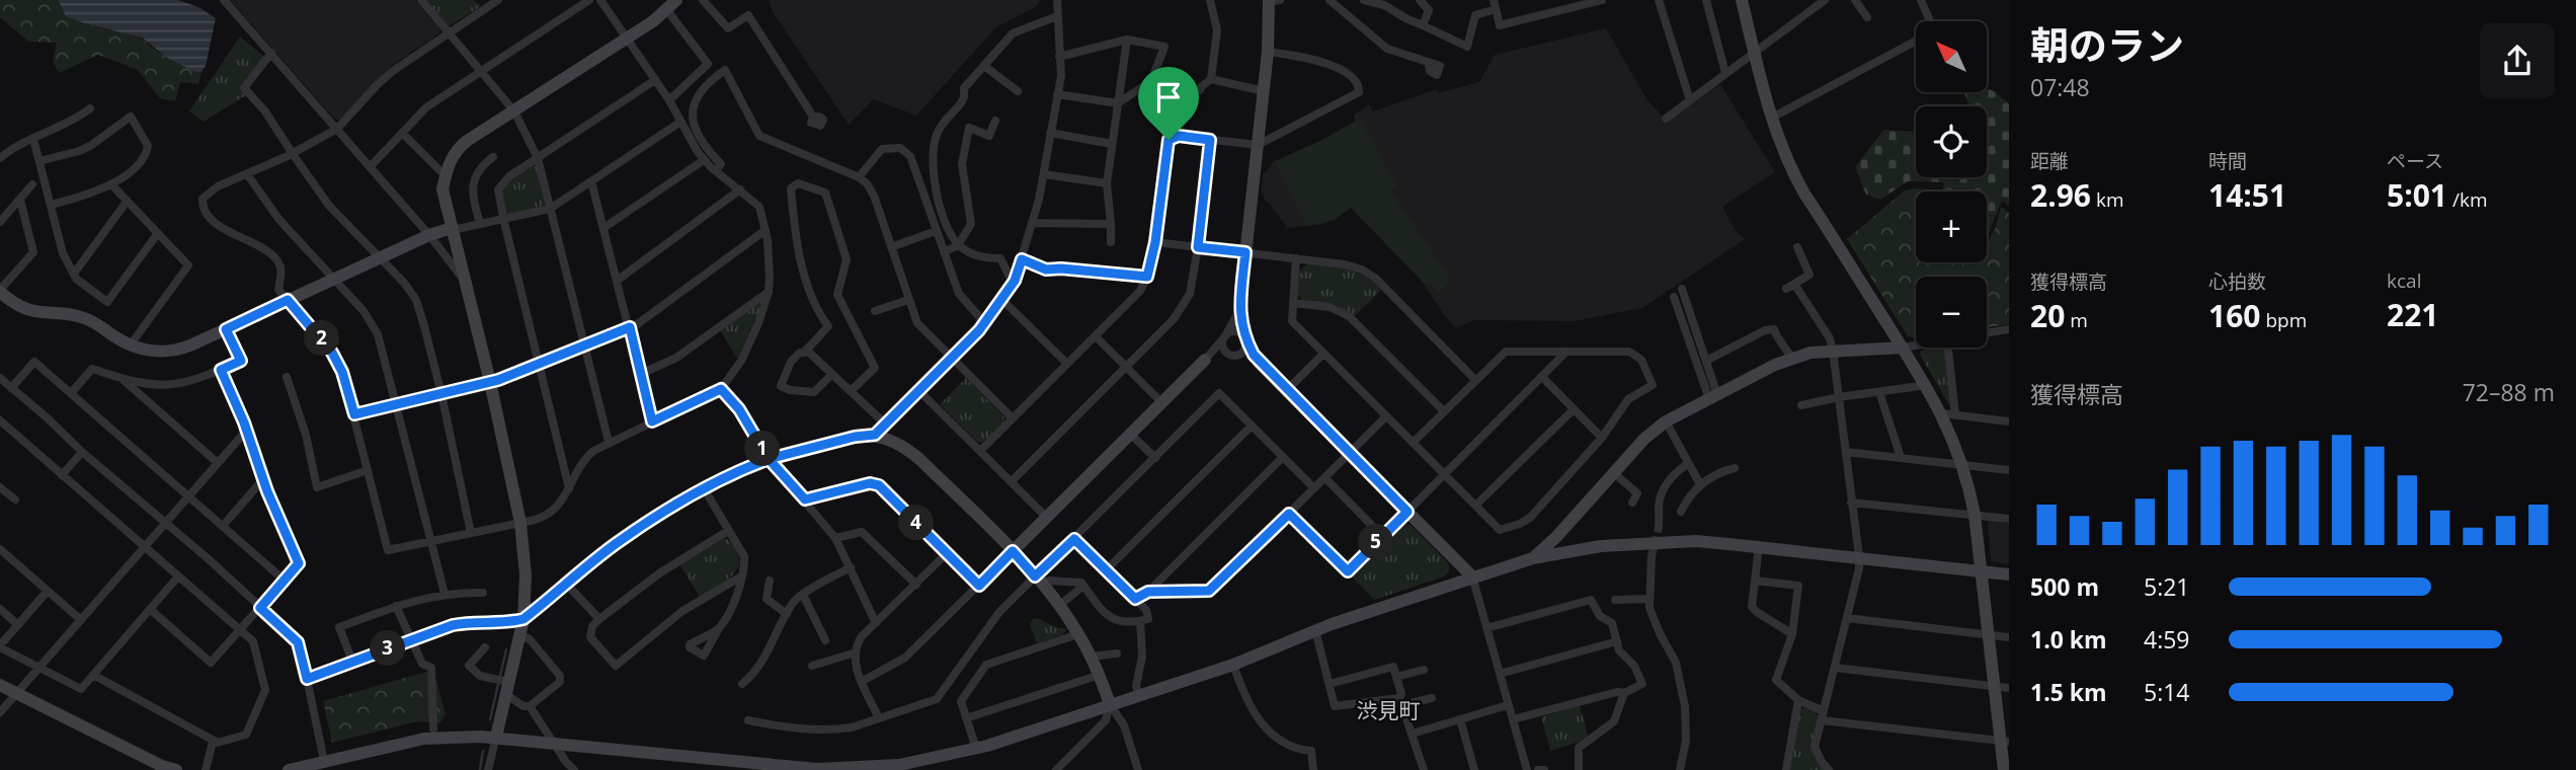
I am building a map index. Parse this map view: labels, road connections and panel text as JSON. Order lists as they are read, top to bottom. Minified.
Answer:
{"districts":["渋見町"],"north":"top left","page":{"heading":["朝のラン","07:48"],"map_buttons":["+","−"],"stats":[["距離","2.96 km"],["時間","14:51"],["ペース","5:01 /km"],["獲得標高","20 m"],["心拍数","160 bpm"],["kcal","221"]],"pins":["2","1","4","5","3"],"chart":["獲得標高","72–88 m"],"list":[{"name":"500 m","note":"5:21"},{"name":"1.0 km","note":"4:59"},{"name":"1.5 km","note":"5:14"}]}}
